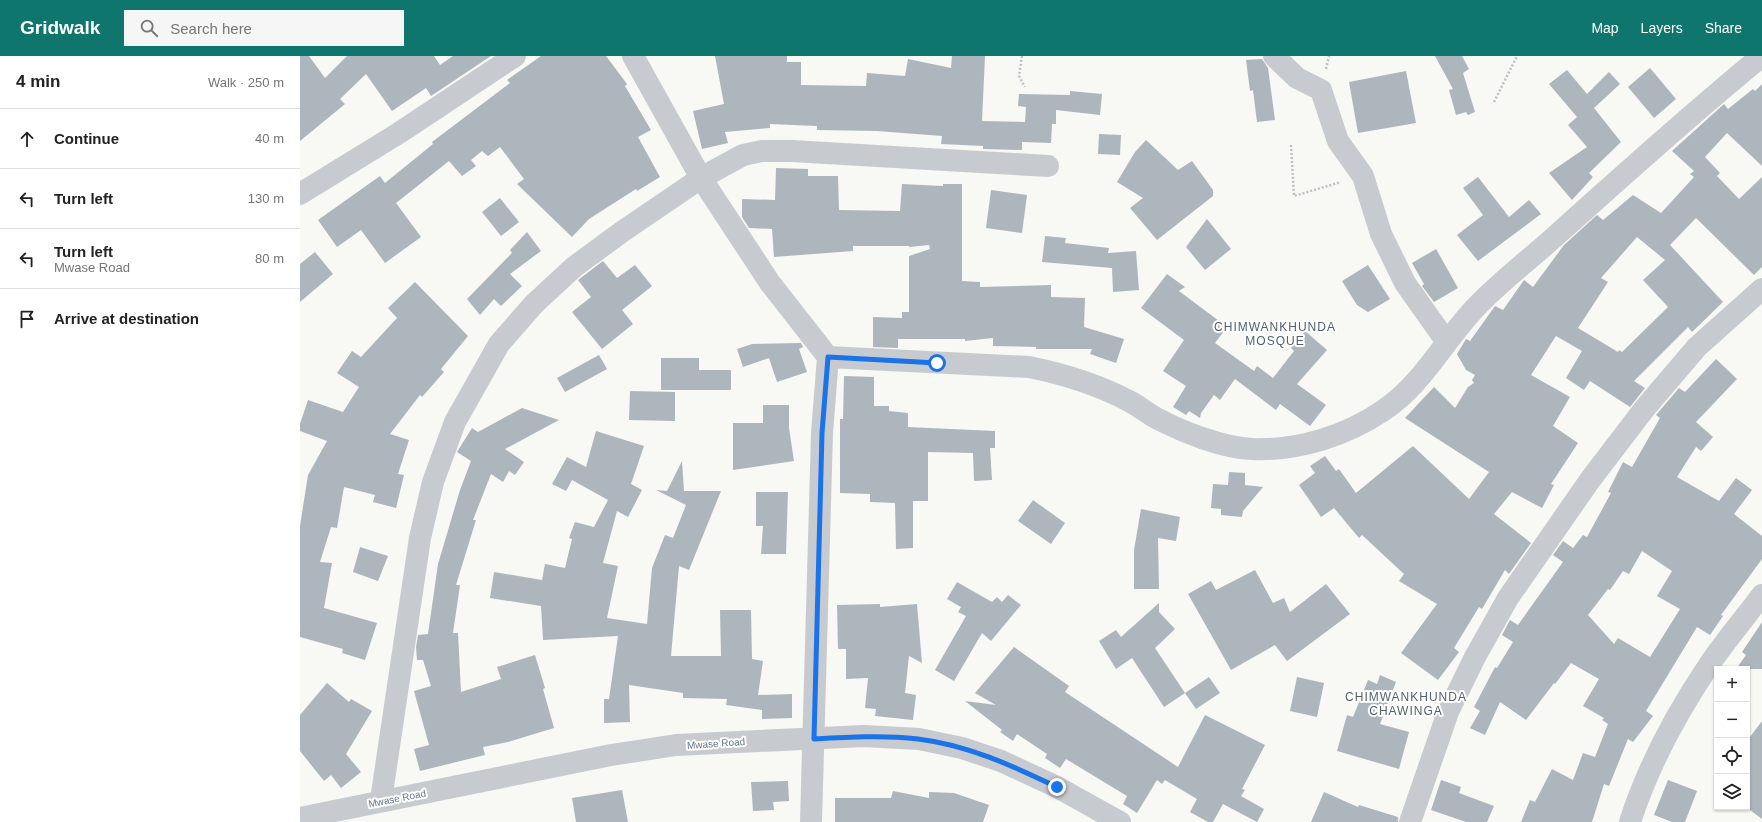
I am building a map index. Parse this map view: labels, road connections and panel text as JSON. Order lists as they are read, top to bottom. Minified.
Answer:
{"streets":{"street":["Mwase Road"]},"districts":["CHIMWANKHUNDA MOSQUE","CHIMWANKHUNDA CHAWINGA"],"page":{"header":"Gridwalk","search":"Search here","nav":["Map","Layers","Share"],"heading":["4 min","Walk · 250 m"],"list":[["Continue","40 m"],["Turn left","130 m"],["Turn left","Mwase Road","80 m"],"Arrive at destination"],"map_buttons":["+","−"]}}
